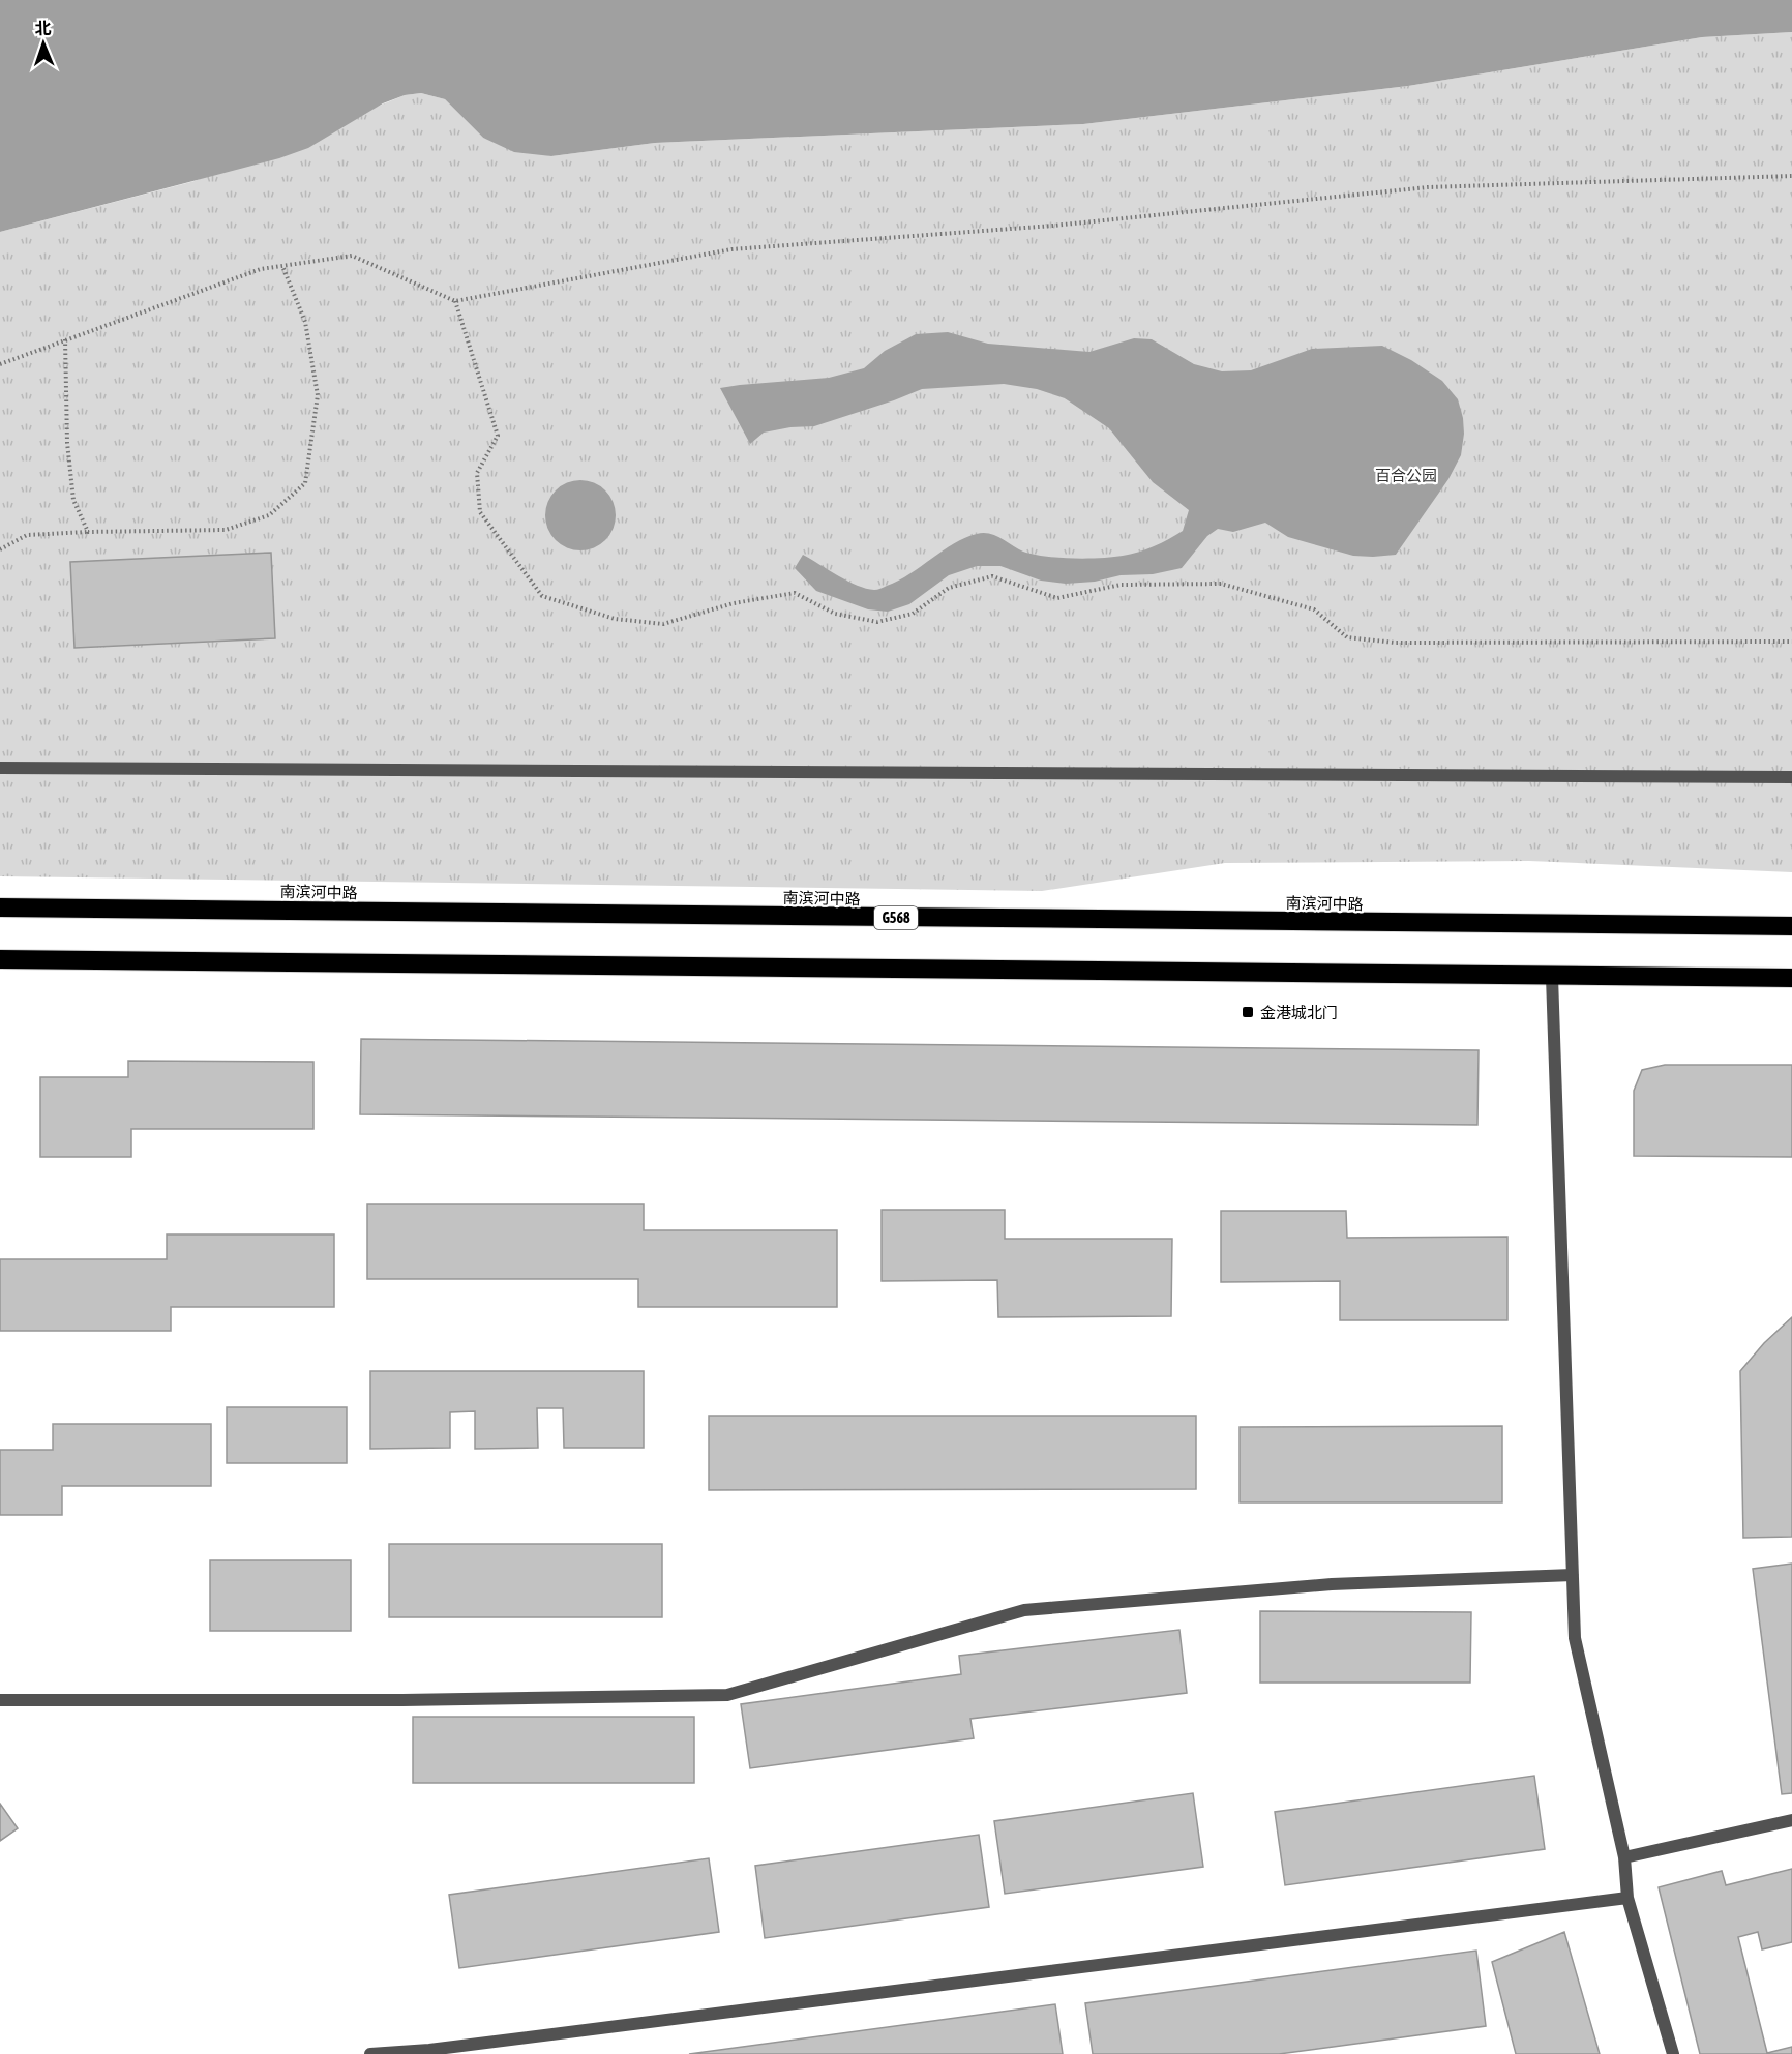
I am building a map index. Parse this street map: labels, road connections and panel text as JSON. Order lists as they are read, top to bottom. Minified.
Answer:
{"streets":{"highway":["南滨河中路","G568"]},"parks":["百合公园"],"places":{"transit":["金港城北门"]},"north":"top"}
